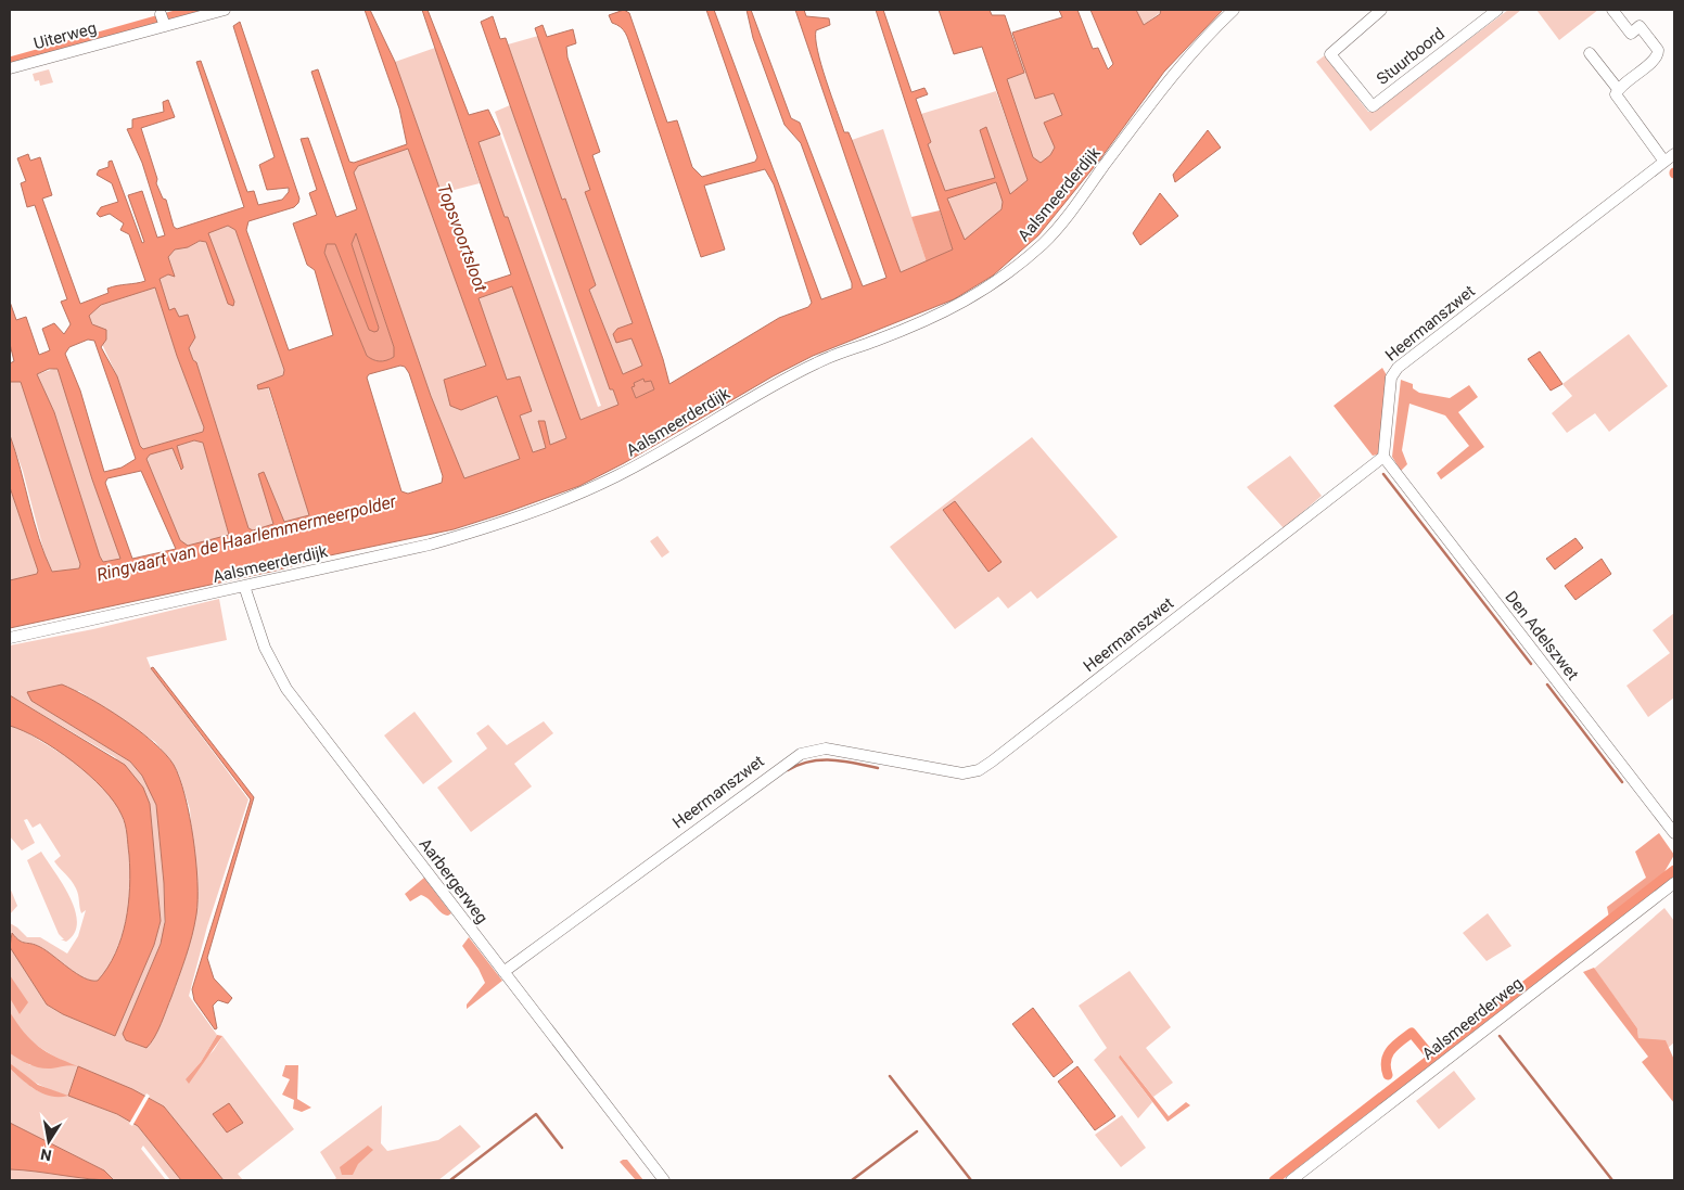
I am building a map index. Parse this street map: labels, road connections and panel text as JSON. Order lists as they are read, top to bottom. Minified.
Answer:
{"streets":{"street":["Uiterweg","Stuurboord","Aalsmeerderdijk","Heermanszwet","Den Adelszwet","Aarbergerweg","Aalsmeerderweg"]},"crossings":[["Aalsmeerderdijk","Aarbergerweg"],["Heermanszwet","Den Adelszwet"],["Heermanszwet","Aarbergerweg"]],"water":["Topsvoortsloot","Ringvaart van de Haarlemmermeerpolder"],"north":"bottom"}
